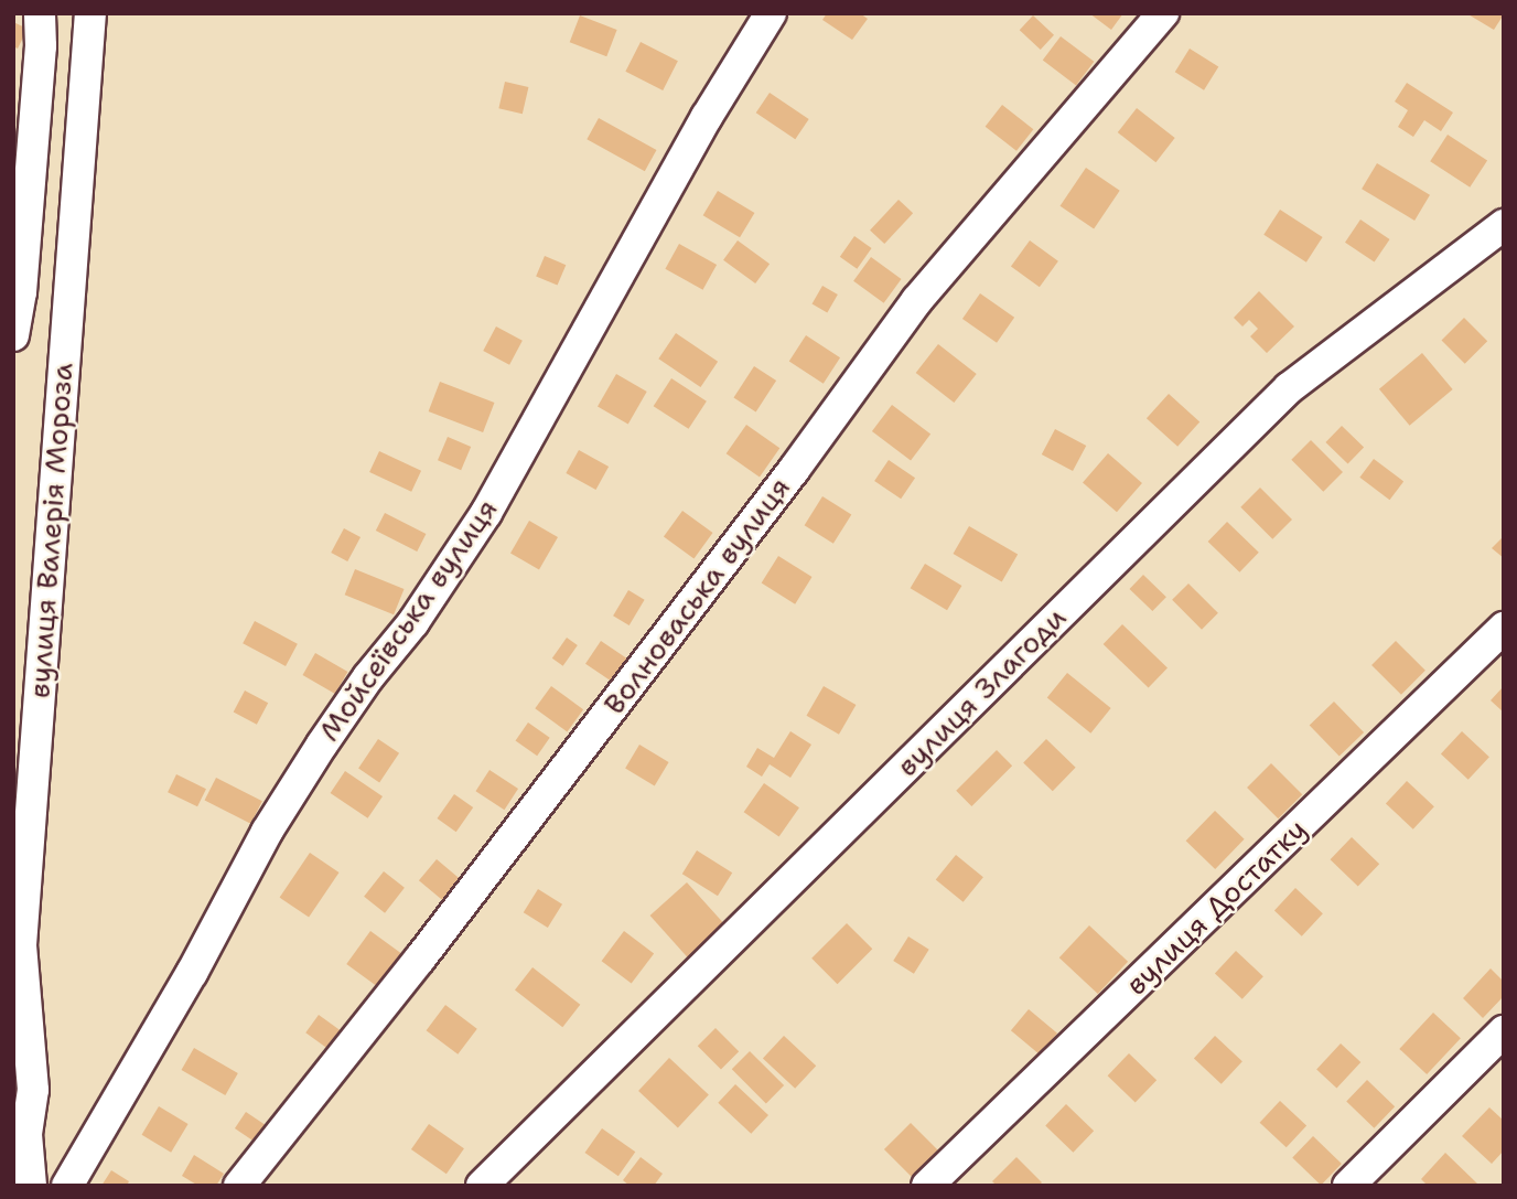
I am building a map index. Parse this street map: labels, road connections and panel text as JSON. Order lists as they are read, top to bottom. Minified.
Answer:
{"streets":{"street":["вулиця Валерія Мороза","Волноваська вулиця","Мойсеївська вулиця","вулиця Злагоди","вулиця Достатку"]}}
